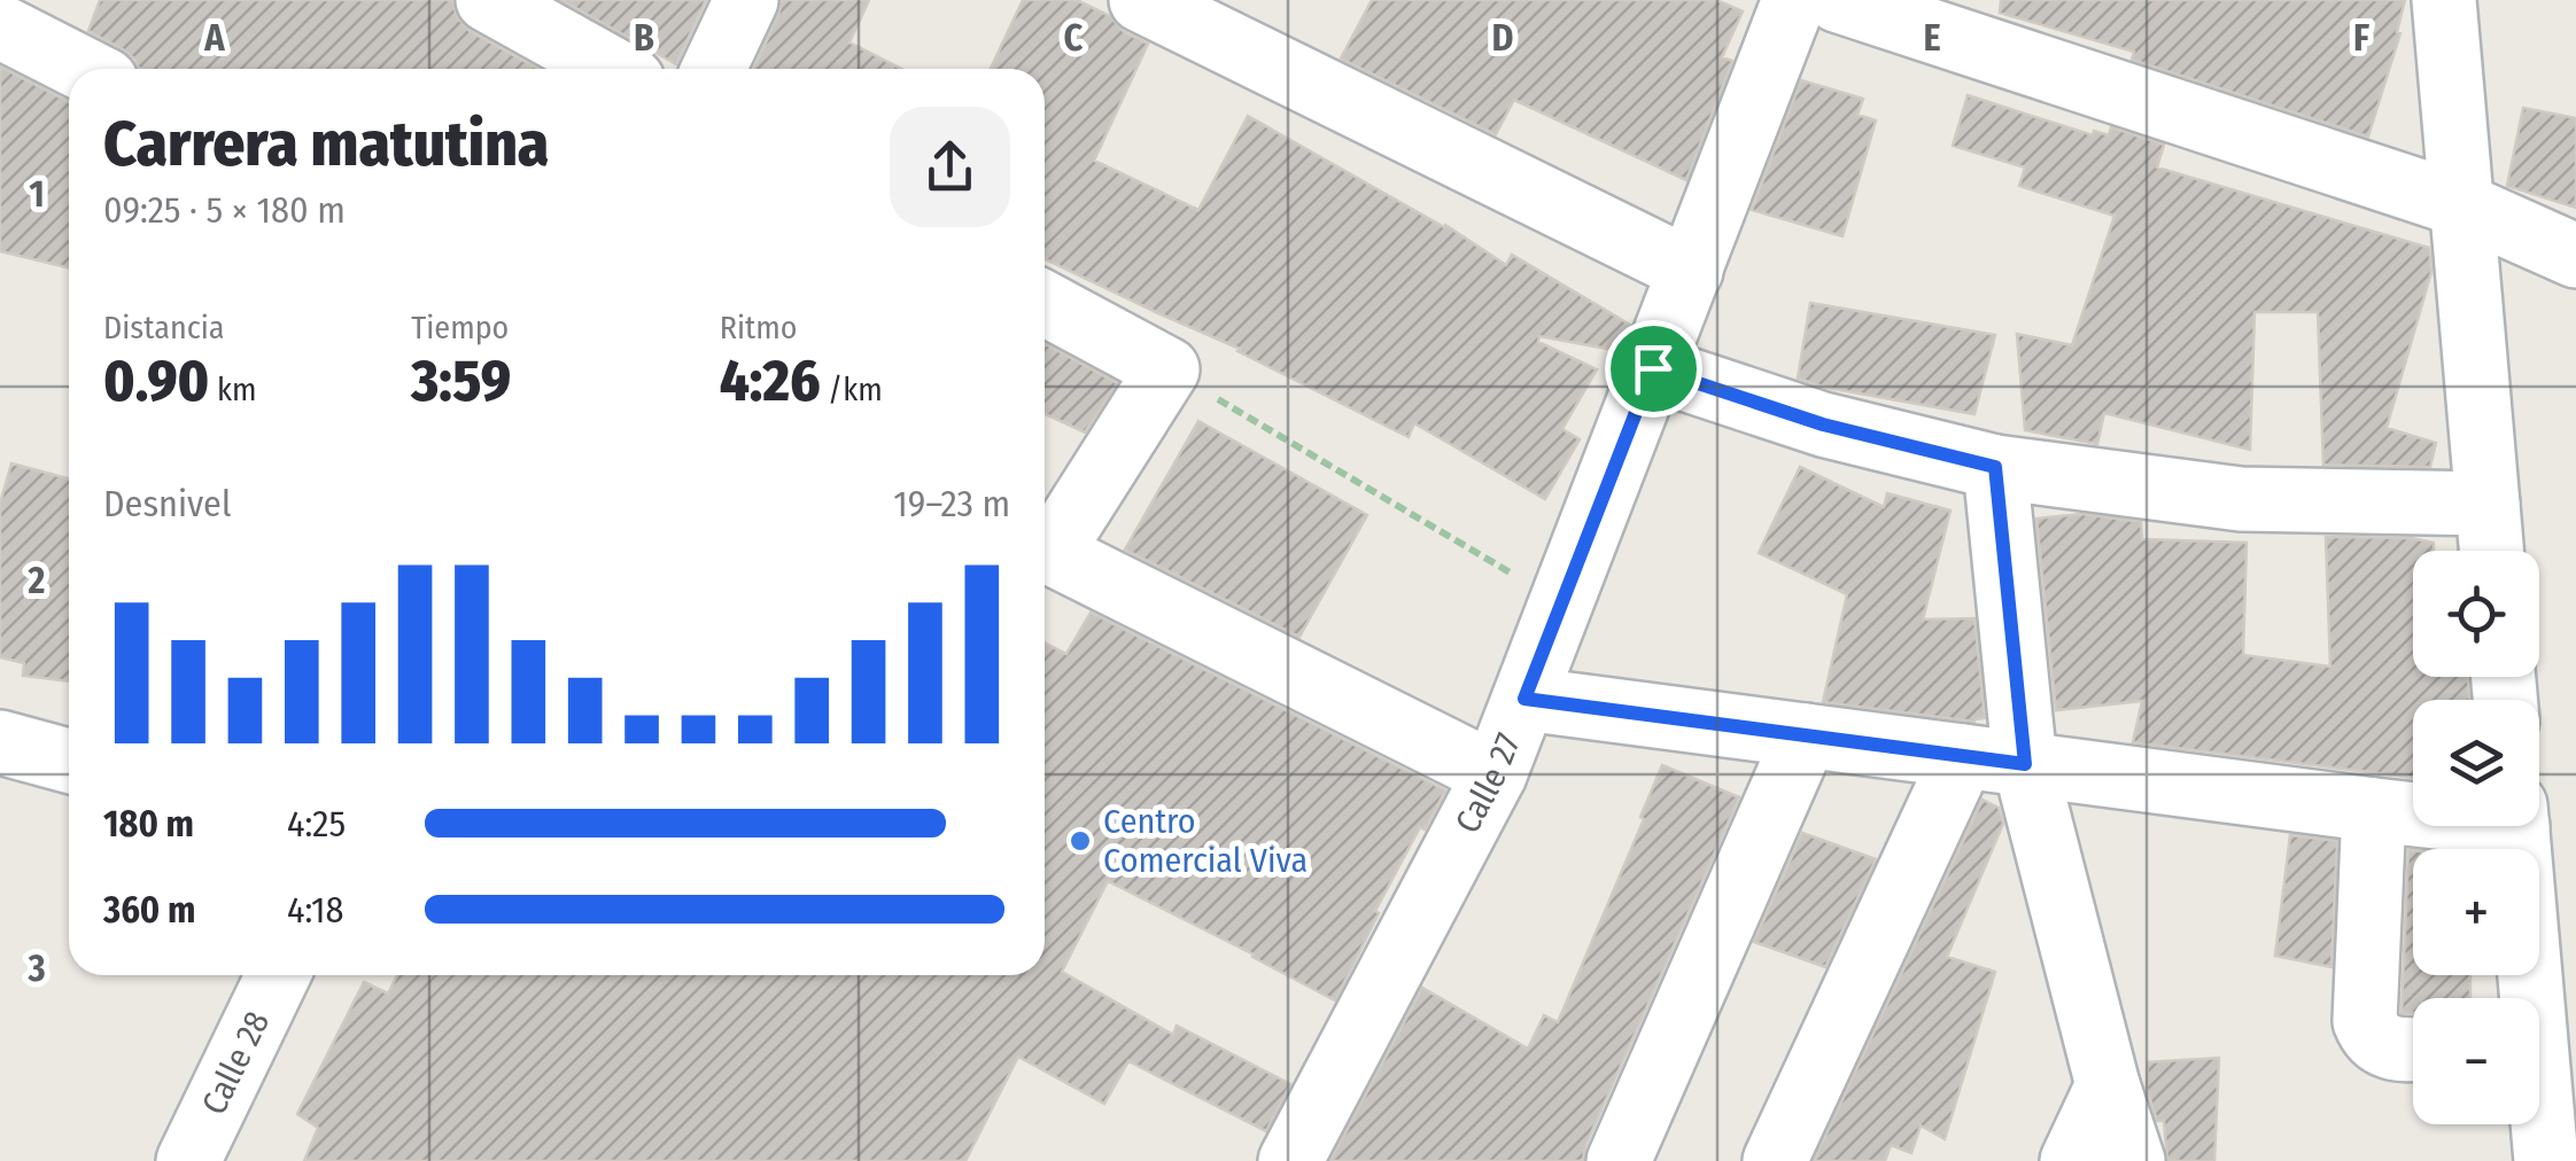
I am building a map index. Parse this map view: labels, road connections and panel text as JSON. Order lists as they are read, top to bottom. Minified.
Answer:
{"streets":{"street":["Calle 27","Calle 28"]},"places":["Centro Comercial Viva"],"page":{"heading":["Carrera matutina","09:25 · 5 × 180 m"],"stats":[["Distancia","0.90 km"],["Tiempo","3:59"],["Ritmo","4:26 /km"]],"chart":["Desnivel","19–23 m"],"map_buttons":["+","−"],"list":[{"name":"180 m","note":"4:25"},{"name":"360 m","note":"4:18"}]},"grid":{"columns":["A","B","C","D","E","F"],"rows":["1","2","3"]}}
